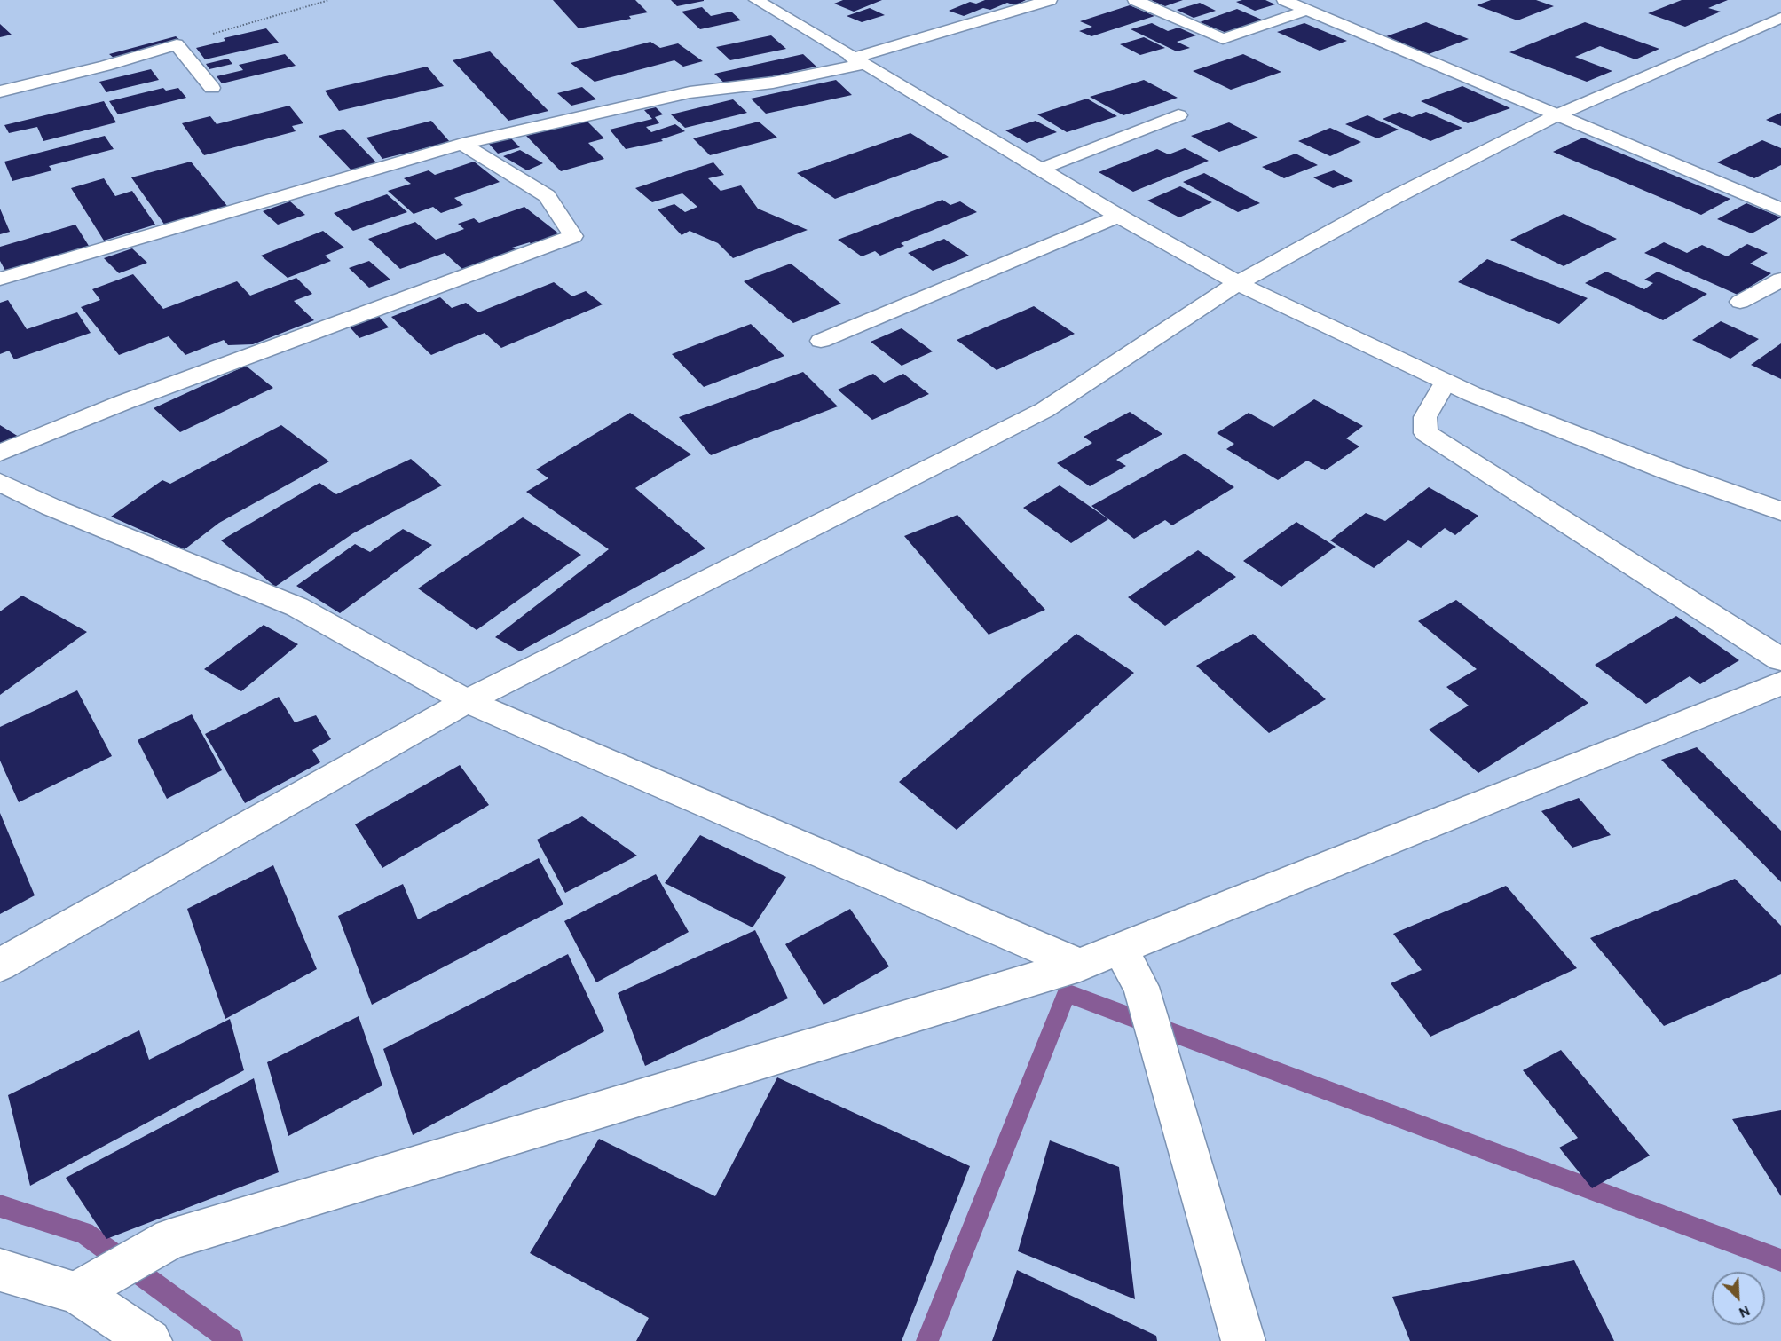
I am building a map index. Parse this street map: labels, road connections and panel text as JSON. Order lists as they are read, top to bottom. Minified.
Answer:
{"north":"bottom right"}
